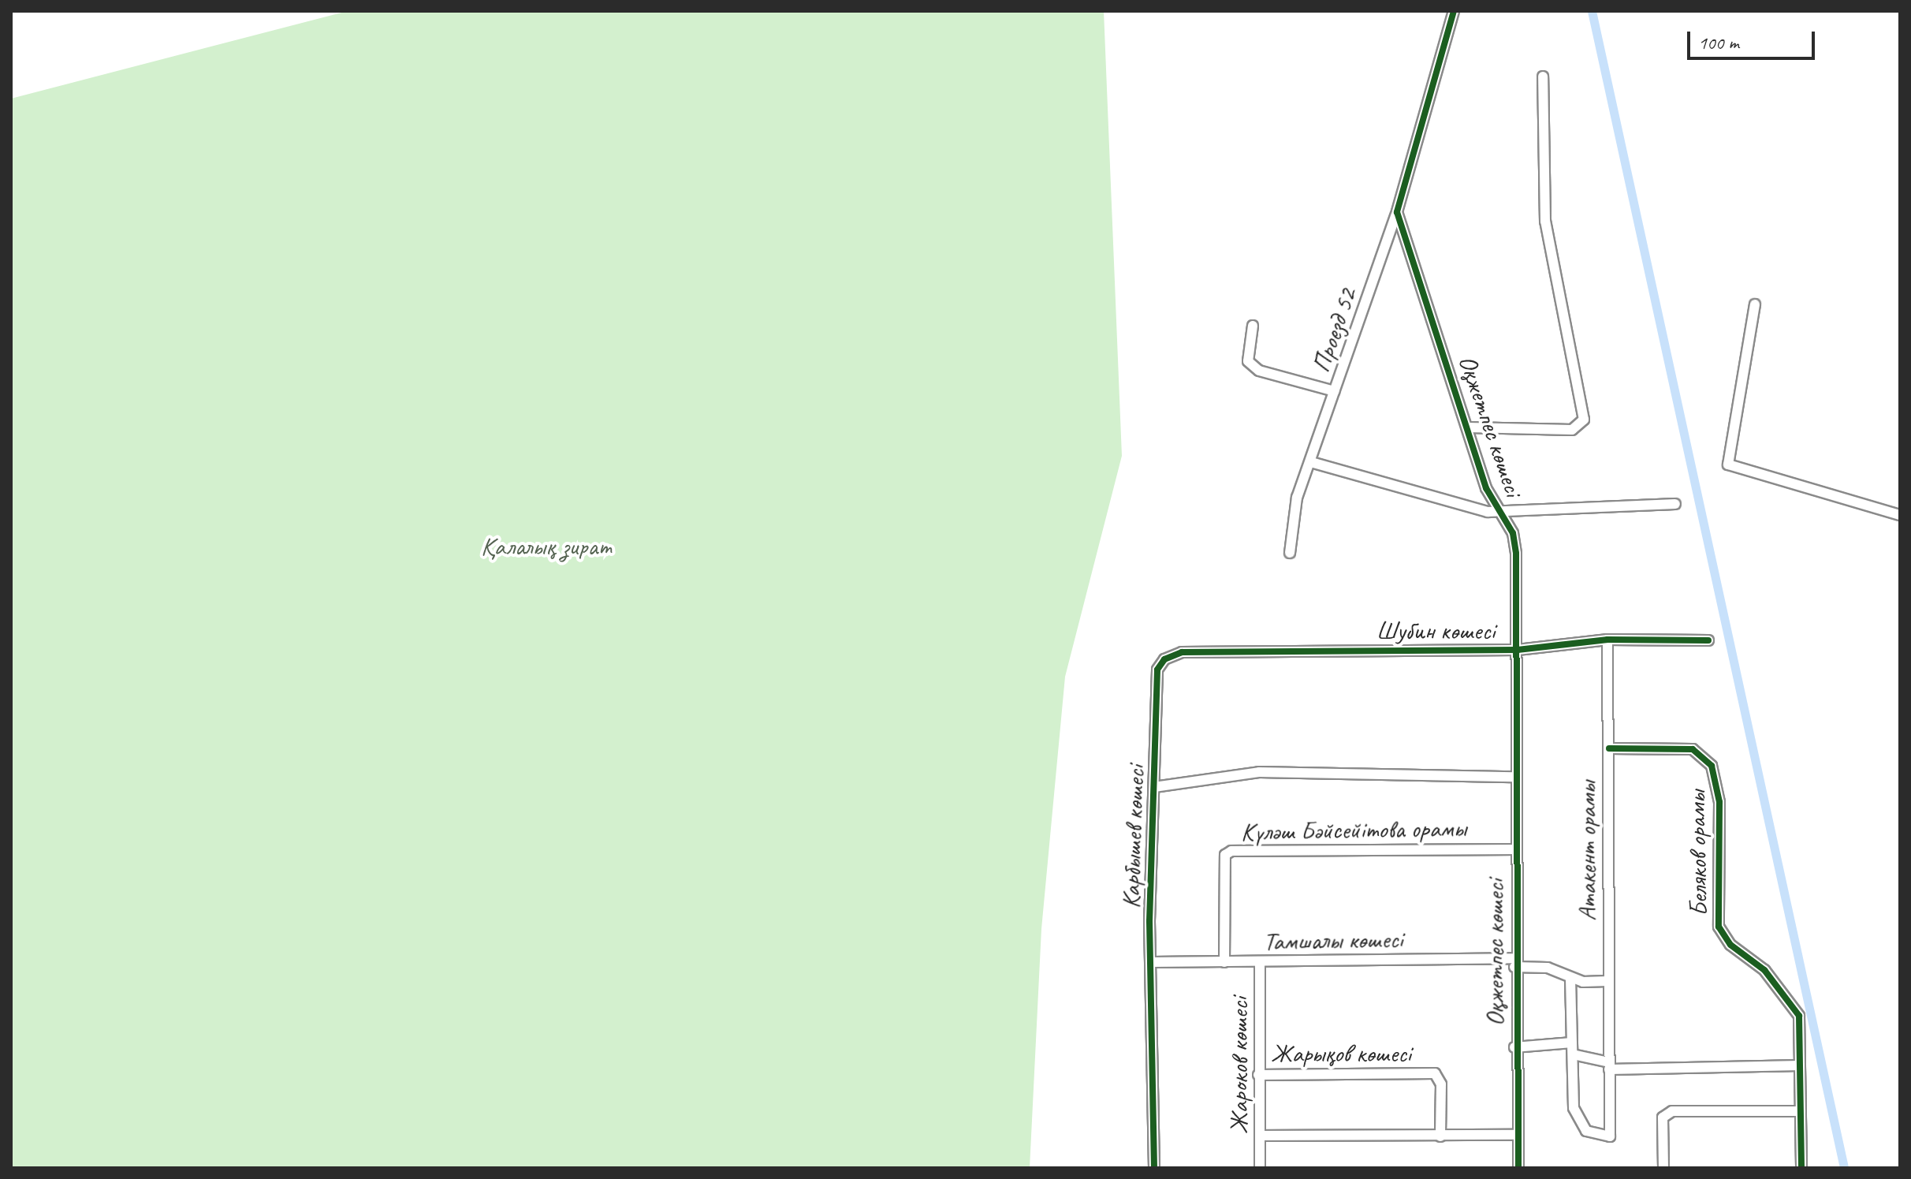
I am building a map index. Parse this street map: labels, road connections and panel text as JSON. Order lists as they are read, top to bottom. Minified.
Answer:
{"streets":{"street":["Проезд 52","Оқжетпес көшесі","Шубин көшесі","Күләш Бәйсейітова орамы","Карбышев көшесі","Атакент орамы","Беляков орамы","Тамшалы көшесі","Жарықов көшесі","Жароков көшесі"]},"crossings":[["Проезд 52","Оқжетпес көшесі"],["Оқжетпес көшесі","Шубин көшесі"],["Оқжетпес көшесі","Күләш Бәйсейітова орамы"],["Оқжетпес көшесі","Тамшалы көшесі"],["Шубин көшесі","Карбышев көшесі"],["Шубин көшесі","Атакент орамы"],["Күләш Бәйсейітова орамы","Карбышев көшесі"],["Күләш Бәйсейітова орамы","Тамшалы көшесі"],["Карбышев көшесі","Тамшалы көшесі"],["Атакент орамы","Беляков орамы"],["Атакент орамы","Тамшалы көшесі"],["Тамшалы көшесі","Жароков көшесі"],["Жарықов көшесі","Жароков көшесі"]],"parks":["Қалалық зират"],"scale_bar":"100 m"}
